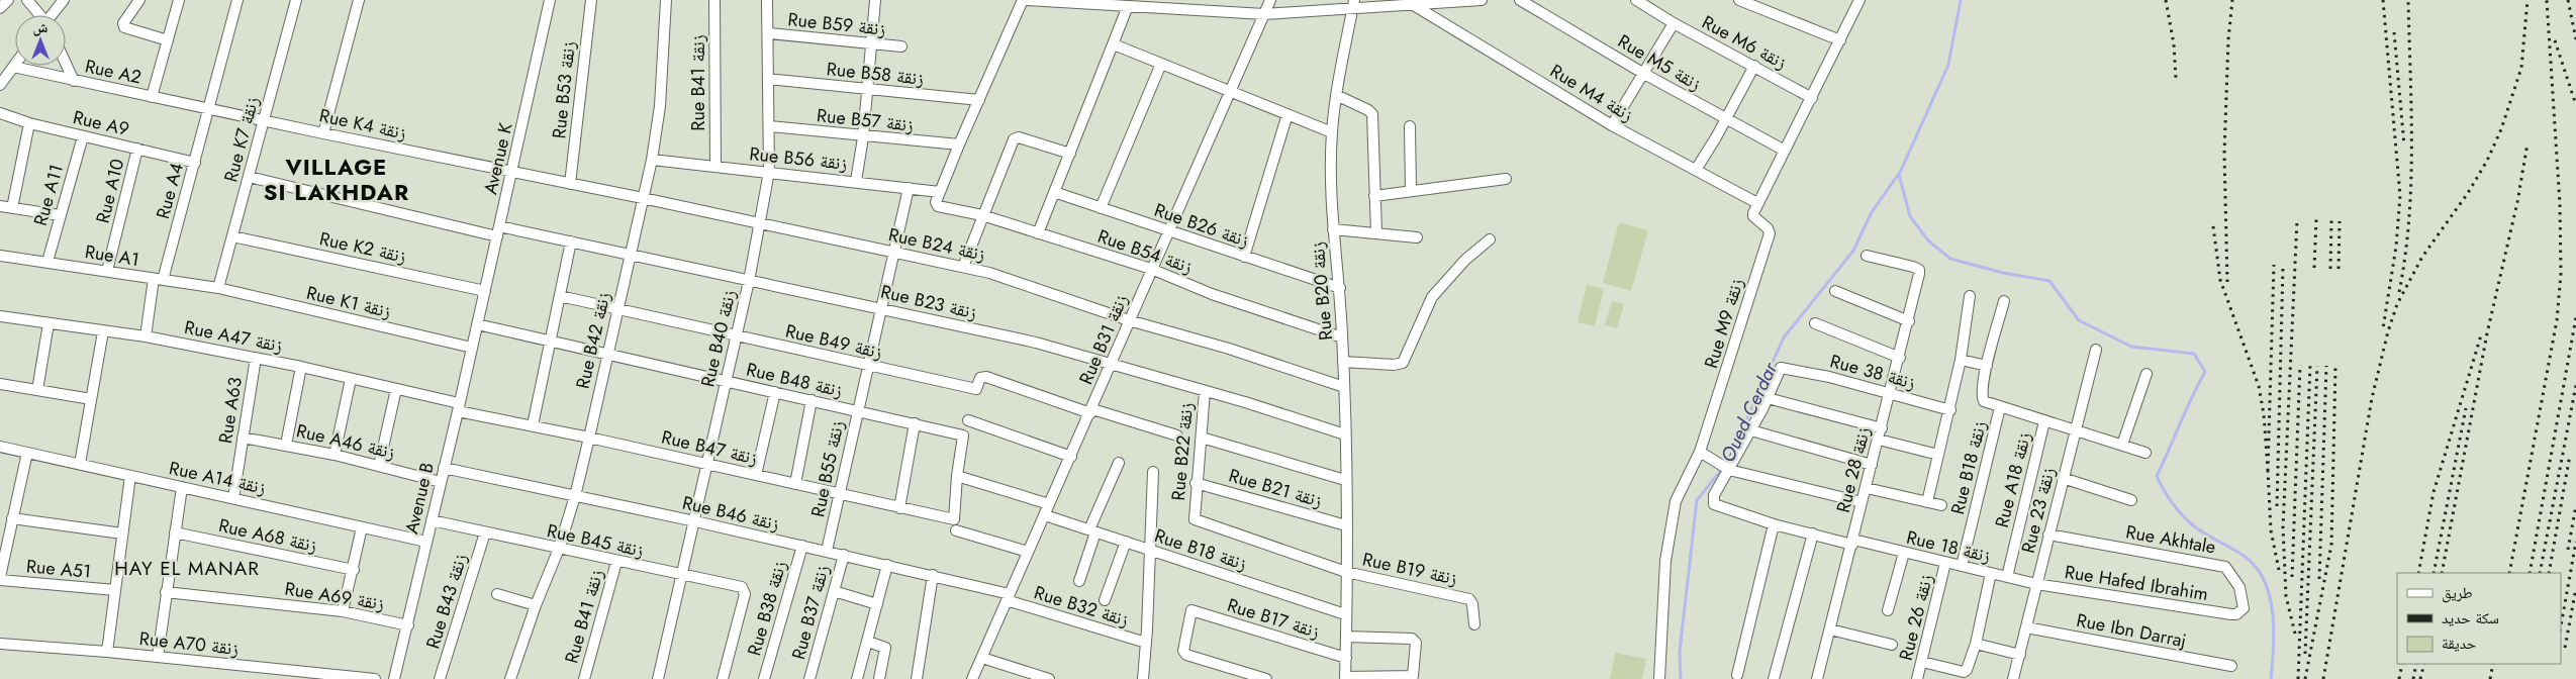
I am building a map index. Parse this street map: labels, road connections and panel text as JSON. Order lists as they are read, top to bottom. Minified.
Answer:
{"streets":{"street":["Rue B59 زنقة","Rue M6 زنقة","Rue M5 زنقة","Rue A2","Rue B58 زنقة","Rue B41 زنقة","Rue B53 زنقة","Rue M4 زنقة","Rue B57 زنقة","Rue A9","Rue K4 زنقة","Rue K7 زنقة","Avenue K","Rue B56 زنقة","Rue A10","Rue A4","Rue A11","Rue B26 زنقة","Rue B24 زنقة","Rue K2 زنقة","Rue B54 زنقة","Rue A1","Rue B20 زنقة","Rue K1 زنقة","Rue B23 زنقة","Rue M9 زنقة","Rue A47 زنقة","Rue B40 زنقة","Rue B31 زنقة","Rue B42 زنقة","Rue B49 زنقة","Rue 38 زنقة","Rue B48 زنقة","Rue A63","Rue A46 زنقة","Rue B47 زنقة","Rue B22 زنقة","Rue B18 زنقة","Rue B55 زنقة","Rue 28 زنقة","Rue A14 زنقة","Rue A18 زنقة","Rue B21 زنقة","Avenue B","Rue 23 زنقة","Rue B46 زنقة","Rue A68 زنقة","Rue Akhtale","Rue B45 زنقة","Rue 18 زنقة","Rue A51","Rue B19 زنقة","Rue Hafed Ibrahim","Rue A69 زنقة","Rue B43 زنقة","Rue B32 زنقة","Rue B38 زنقة","Rue B37 زنقة","Rue 26 زنقة","Rue B17 زنقة","Rue Ibn Darraj","Rue A70 زنقة"]},"crossings":[["Rue B59 زنقة","Rue B40 زنقة"],["Rue A2","Rue K4 زنقة"],["Rue A2","Rue A4"],["Rue B58 زنقة","Rue B40 زنقة"],["Rue B41 زنقة","Rue B56 زنقة"],["Rue B41 زنقة","Rue B45 زنقة"],["Rue B53 زنقة","Rue B24 زنقة"],["Rue M4 زنقة","Rue M9 زنقة"],["Rue B57 زنقة","Rue B40 زنقة"],["Rue A9","Rue A10"],["Rue A9","Rue A4"],["Rue A9","Rue A11"],["Rue K4 زنقة","Rue K7 زنقة"],["Rue K4 زنقة","Avenue K"],["Rue K4 زنقة","Rue A4"],["Rue K4 زنقة","Rue B24 زنقة"],["Rue K7 زنقة","Rue K2 زنقة"],["Rue K7 زنقة","Rue A1"],["Rue K7 زنقة","Rue K1 زنقة"],["Rue K7 زنقة","Rue B23 زنقة"],["Avenue K","Rue B24 زنقة"],["Avenue K","Rue K2 زنقة"],["Avenue K","Rue B23 زنقة"],["Avenue K","Rue B48 زنقة"],["Avenue K","Avenue B"],["Rue B56 زنقة","Rue B54 زنقة"],["Rue B56 زنقة","Rue B40 زنقة"],["Rue B56 زنقة","Rue B42 زنقة"],["Rue B56 زنقة","Rue B55 زنقة"],["Rue A10","Rue A1"],["Rue A4","Rue A1"],["Rue A4","Rue A47 زنقة"],["Rue A11","Rue A1"],["Rue B26 زنقة","Rue B20 زنقة"],["Rue B26 زنقة","Rue B31 زنقة"],["Rue B24 زنقة","Rue B20 زنقة"],["Rue B24 زنقة","Rue B40 زنقة"],["Rue B24 زنقة","Rue B31 زنقة"],["Rue B24 زنقة","Rue B42 زنقة"],["Rue B24 زنقة","Rue B55 زنقة"],["Rue B54 زنقة","Rue B20 زنقة"],["Rue B54 زنقة","Rue B31 زنقة"],["Rue A1","Rue K1 زنقة"],["Rue B20 زنقة","Rue B23 زنقة"],["Rue B20 زنقة","Rue B22 زنقة"],["Rue B20 زنقة","Rue B18 زنقة"],["Rue B20 زنقة","Rue B21 زنقة"],["Rue B20 زنقة","Rue B19 زنقة"],["Rue B20 زنقة","Rue B17 زنقة"],["Rue K1 زنقة","Avenue B"],["Rue B23 زنقة","Rue B40 زنقة"],["Rue B23 زنقة","Rue B31 زنقة"],["Rue B23 زنقة","Rue B42 زنقة"],["Rue B23 زنقة","Rue B22 زنقة"],["Rue B23 زنقة","Rue B55 زنقة"],["Rue A47 زنقة","Rue A63"],["Rue A47 زنقة","Rue B47 زنقة"],["Rue A47 زنقة","Avenue B"],["Rue B40 زنقة","Rue B49 زنقة"],["Rue B40 زنقة","Rue B48 زنقة"],["Rue B40 زنقة","Rue B47 زنقة"],["Rue B40 زنقة","Rue B46 زنقة"],["Rue B40 زنقة","Rue B45 زنقة"],["Rue B31 زنقة","Rue B49 زنقة"],["Rue B31 زنقة","Rue B18 زنقة"],["Rue B31 زنقة","Rue B46 زنقة"],["Rue B31 زنقة","Rue B32 زنقة"],["Rue B42 زنقة","Rue B49 زنقة"],["Rue B42 زنقة","Rue B48 زنقة"],["Rue B42 زنقة","Rue B47 زنقة"],["Rue B42 زنقة","Rue B46 زنقة"],["Rue B42 زنقة","Rue B45 زنقة"],["Rue B49 زنقة","Rue B55 زنقة"],["Rue 38 زنقة","Rue 28 زنقة"],["Rue B48 زنقة","Rue B47 زنقة"],["Rue B48 زنقة","Rue B55 زنقة"],["Rue B48 زنقة","Avenue B"],["Rue A63","Rue A46 زنقة"],["Rue A63","Rue A14 زنقة"],["Rue A46 زنقة","Avenue B"],["Rue B47 زنقة","Rue B55 زنقة"],["Rue B47 زنقة","Avenue B"],["Rue B22 زنقة","Rue B21 زنقة"],["Rue B22 زنقة","Rue B19 زنقة"],["Rue B18 زنقة","Rue 18 زنقة"],["Rue B55 زنقة","Rue B46 زنقة"],["Rue 28 زنقة","Rue 18 زنقة"],["Rue A14 زنقة","Avenue B"],["Rue A18 زنقة","Rue 18 زنقة"],["Avenue B","Rue B46 زنقة"],["Avenue B","Rue B45 زنقة"],["Avenue B","Rue A69 زنقة"],["Rue 23 زنقة","Rue Akhtale"],["Rue 23 زنقة","Rue 18 زنقة"],["Rue 23 زنقة","Rue Hafed Ibrahim"],["Rue 23 زنقة","Rue Ibn Darraj"],["Rue B46 زنقة","Rue B32 زنقة"],["Rue B46 زنقة","Rue B38 زنقة"],["Rue B46 زنقة","Rue B37 زنقة"],["Rue Akhtale","Rue Hafed Ibrahim"],["Rue B45 زنقة","Rue B43 زنقة"],["Rue 18 زنقة","Rue Hafed Ibrahim"],["Rue 18 زنقة","Rue 26 زنقة"]],"districts":["VILLAGE SI LAKHDAR","HAY EL MANAR"],"water":["Oued Cerdar"],"legend":["طريق","سكة حديد","حديقة"],"north":"top"}
